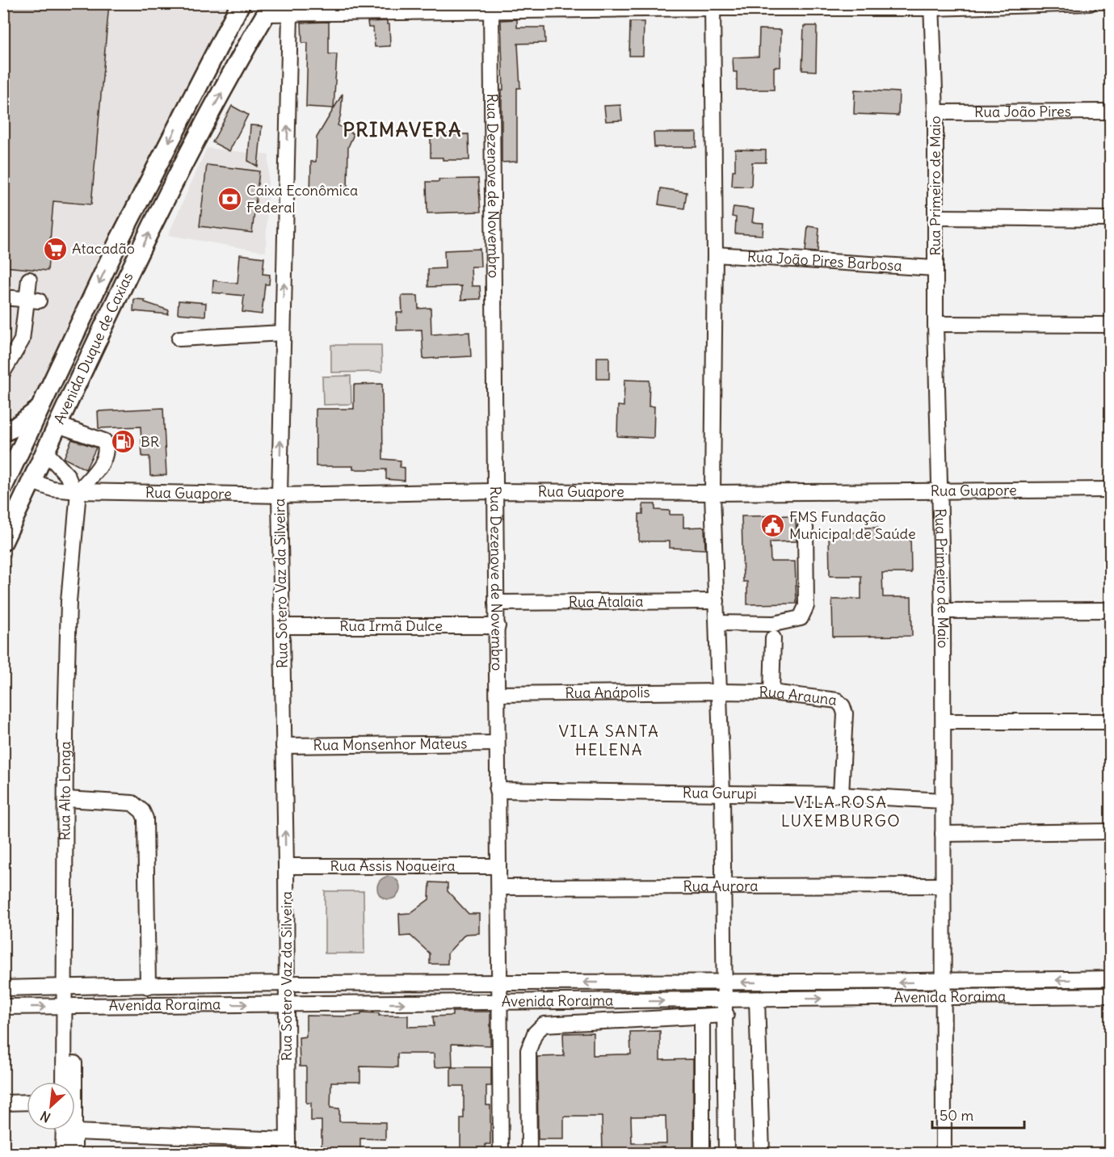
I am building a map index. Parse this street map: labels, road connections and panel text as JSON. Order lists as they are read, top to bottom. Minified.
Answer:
{"streets":{"main road":["Avenida Duque de Caxias","Rua Guapore"],"street":["Rua João Pires","Rua Dezenove de Novembro","Rua Primeiro de Maio","Rua João Pires Barbosa","Rua Sotero Vaz da Silveira","Rua Atalaia","Rua Irmã Dulce","Rua Anápolis","Rua Arauna","Rua Monsenhor Mateus","Rua Alto Longa","Rua Gurupi","Rua Assis Nogueira","Rua Aurora","Avenida Roraima"]},"crossings":[["Rua João Pires","Rua Primeiro de Maio"],["Rua Dezenove de Novembro","Rua Guapore"],["Rua Dezenove de Novembro","Rua Atalaia"],["Rua Dezenove de Novembro","Rua Irmã Dulce"],["Rua Dezenove de Novembro","Rua Anápolis"],["Rua Dezenove de Novembro","Rua Monsenhor Mateus"],["Rua Dezenove de Novembro","Rua Gurupi"],["Rua Dezenove de Novembro","Rua Assis Nogueira"],["Rua Dezenove de Novembro","Rua Aurora"],["Rua Dezenove de Novembro","Avenida Roraima"],["Rua Primeiro de Maio","Rua João Pires Barbosa"],["Rua Primeiro de Maio","Rua Guapore"],["Rua Primeiro de Maio","Rua Gurupi"],["Rua Primeiro de Maio","Rua Aurora"],["Rua Primeiro de Maio","Avenida Roraima"],["Avenida Duque de Caxias","Rua Guapore"],["Rua Guapore","Rua Sotero Vaz da Silveira"],["Rua Guapore","Rua Alto Longa"],["Rua Sotero Vaz da Silveira","Rua Irmã Dulce"],["Rua Sotero Vaz da Silveira","Rua Monsenhor Mateus"],["Rua Sotero Vaz da Silveira","Rua Assis Nogueira"],["Rua Sotero Vaz da Silveira","Avenida Roraima"],["Rua Anápolis","Rua Arauna"],["Rua Arauna","Rua Gurupi"],["Rua Alto Longa","Avenida Roraima"]],"one_way":["Rua Sotero Vaz da Silveira"],"districts":["PRIMAVERA","VILA SANTA HELENA","VILA ROSA LUXEMBURGO"],"places":{"bank":["Caixa Econômica Federal"],"supermarket":["Atacadão"],"fuel station":["BR"],"public building":["FMS Fundação Municipal de Saúde"]},"scale_bar":"50 m","north":"bottom left"}
